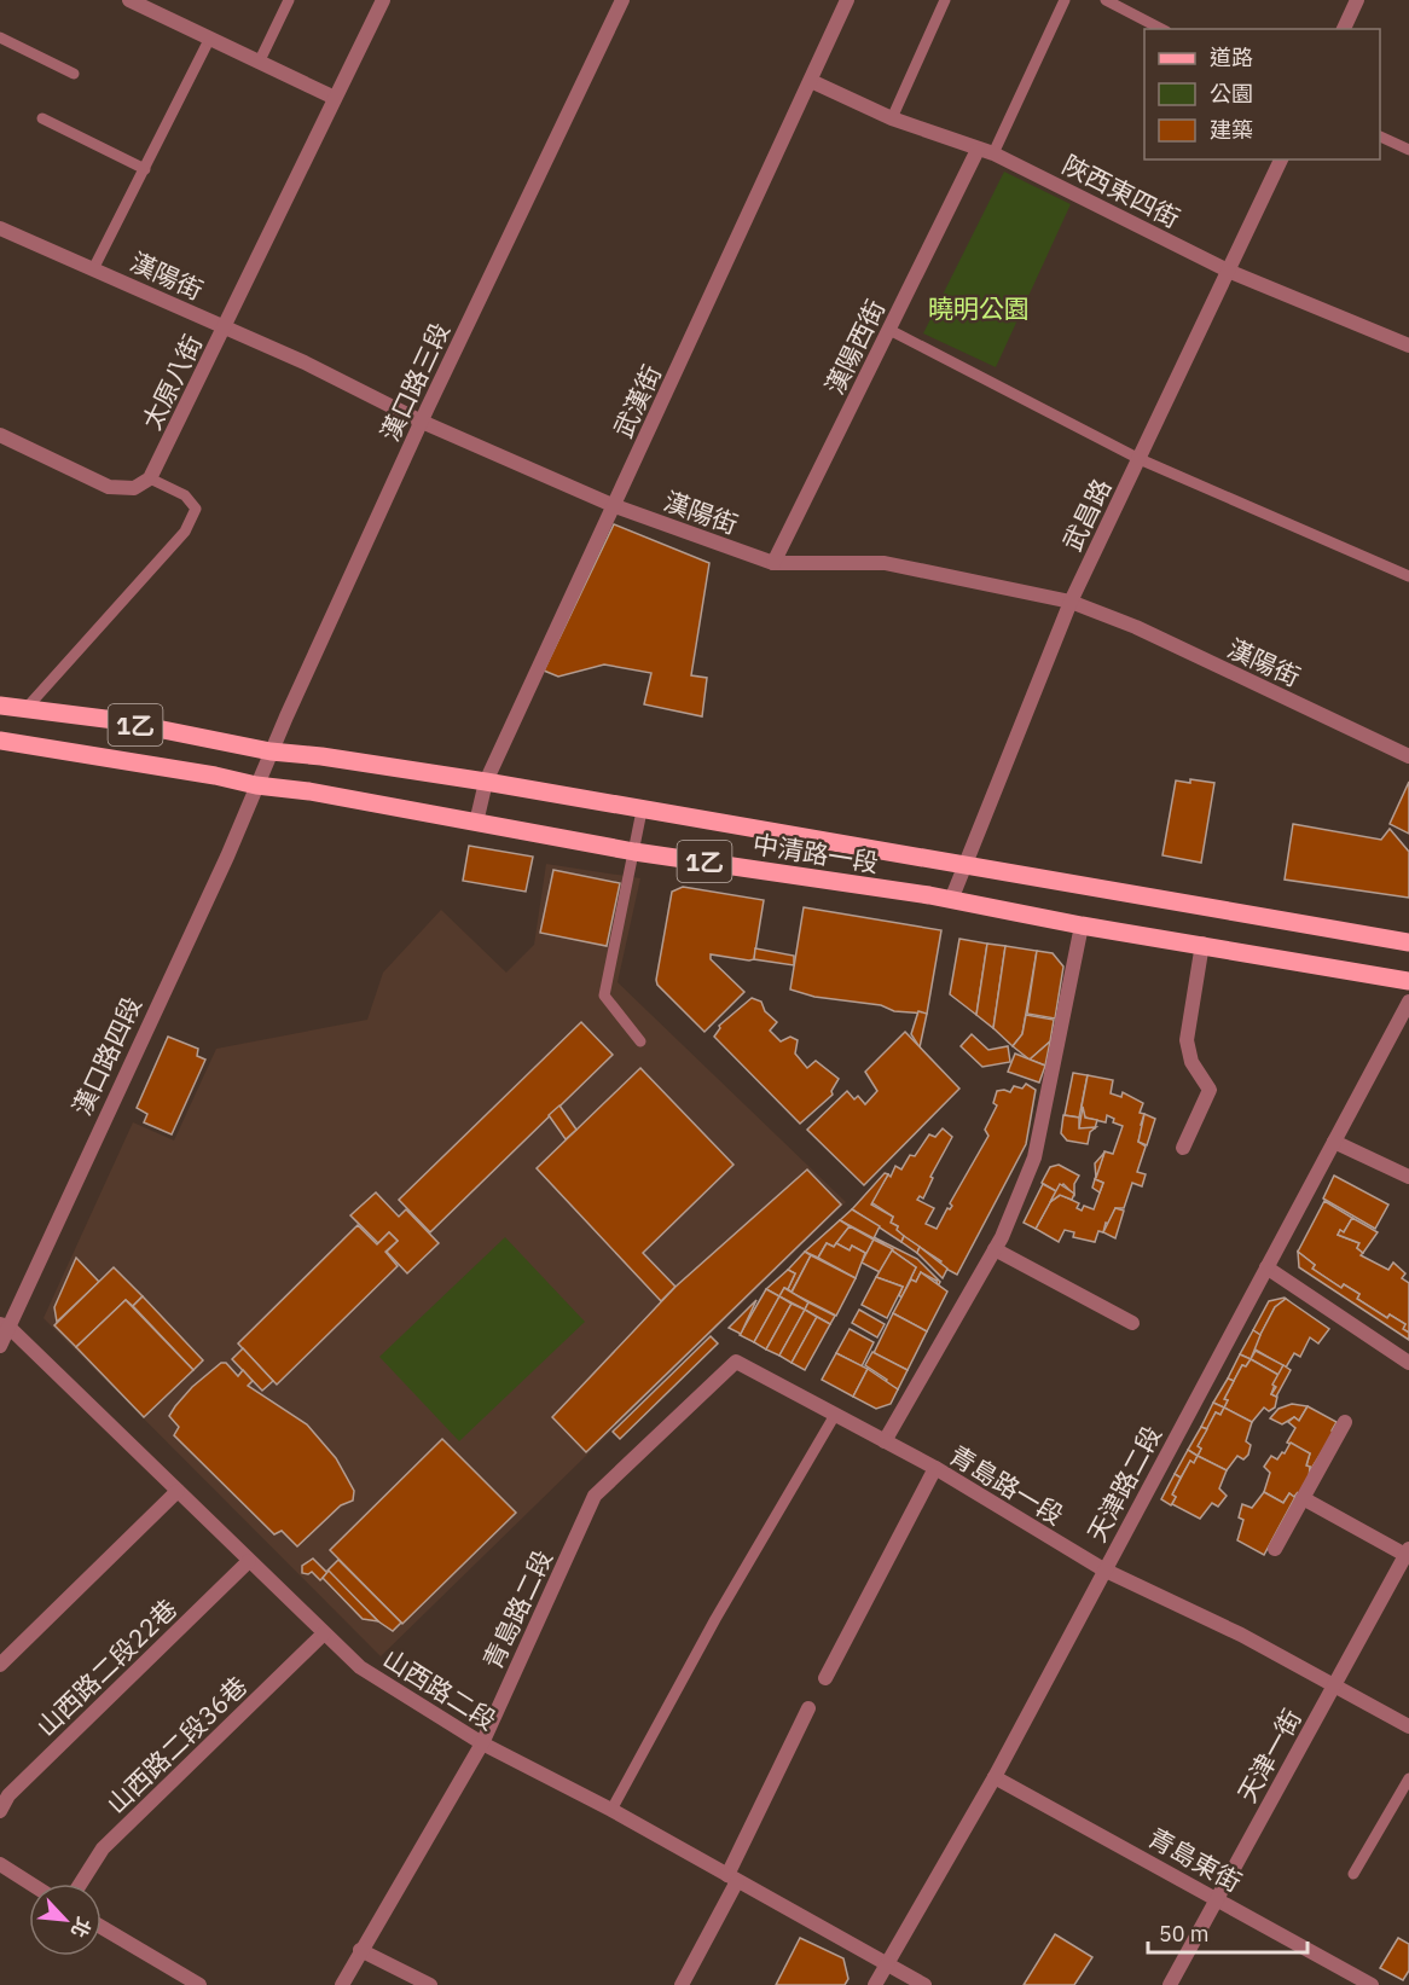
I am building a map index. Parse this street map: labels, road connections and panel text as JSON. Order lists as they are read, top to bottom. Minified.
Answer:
{"streets":{"main road":["1乙","中清路一段"],"street":["陜西東四街","漢陽街","漢陽西街","太原八街","漢口路三段","武漢街","武昌路","漢口路四段","天津路二段","青島路一段","青島路二段","山西路二段22巷","山西路二段","山西路二段36巷","天津一街","青島東街"]},"crossings":[["陜西東四街","漢陽西街"],["陜西東四街","武漢街"],["陜西東四街","武昌路"],["漢陽街","漢陽西街"],["漢陽街","太原八街"],["漢陽街","漢口路三段"],["漢陽街","武漢街"],["漢陽街","武昌路"],["漢口路三段","中清路一段"],["漢口路三段","漢口路四段"],["武漢街","中清路一段"],["武昌路","中清路一段"],["中清路一段","漢口路四段"],["漢口路四段","山西路二段"],["天津路二段","青島路一段"],["天津路二段","山西路二段"],["天津路二段","青島東街"],["青島路一段","青島路二段"],["青島路一段","天津一街"],["青島路二段","山西路二段"],["山西路二段22巷","山西路二段"],["山西路二段","山西路二段36巷"],["天津一街","青島東街"]],"parks":["曉明公園"],"legend":["道路","公園","建築"],"scale_bar":"50 m","north":"bottom right"}
